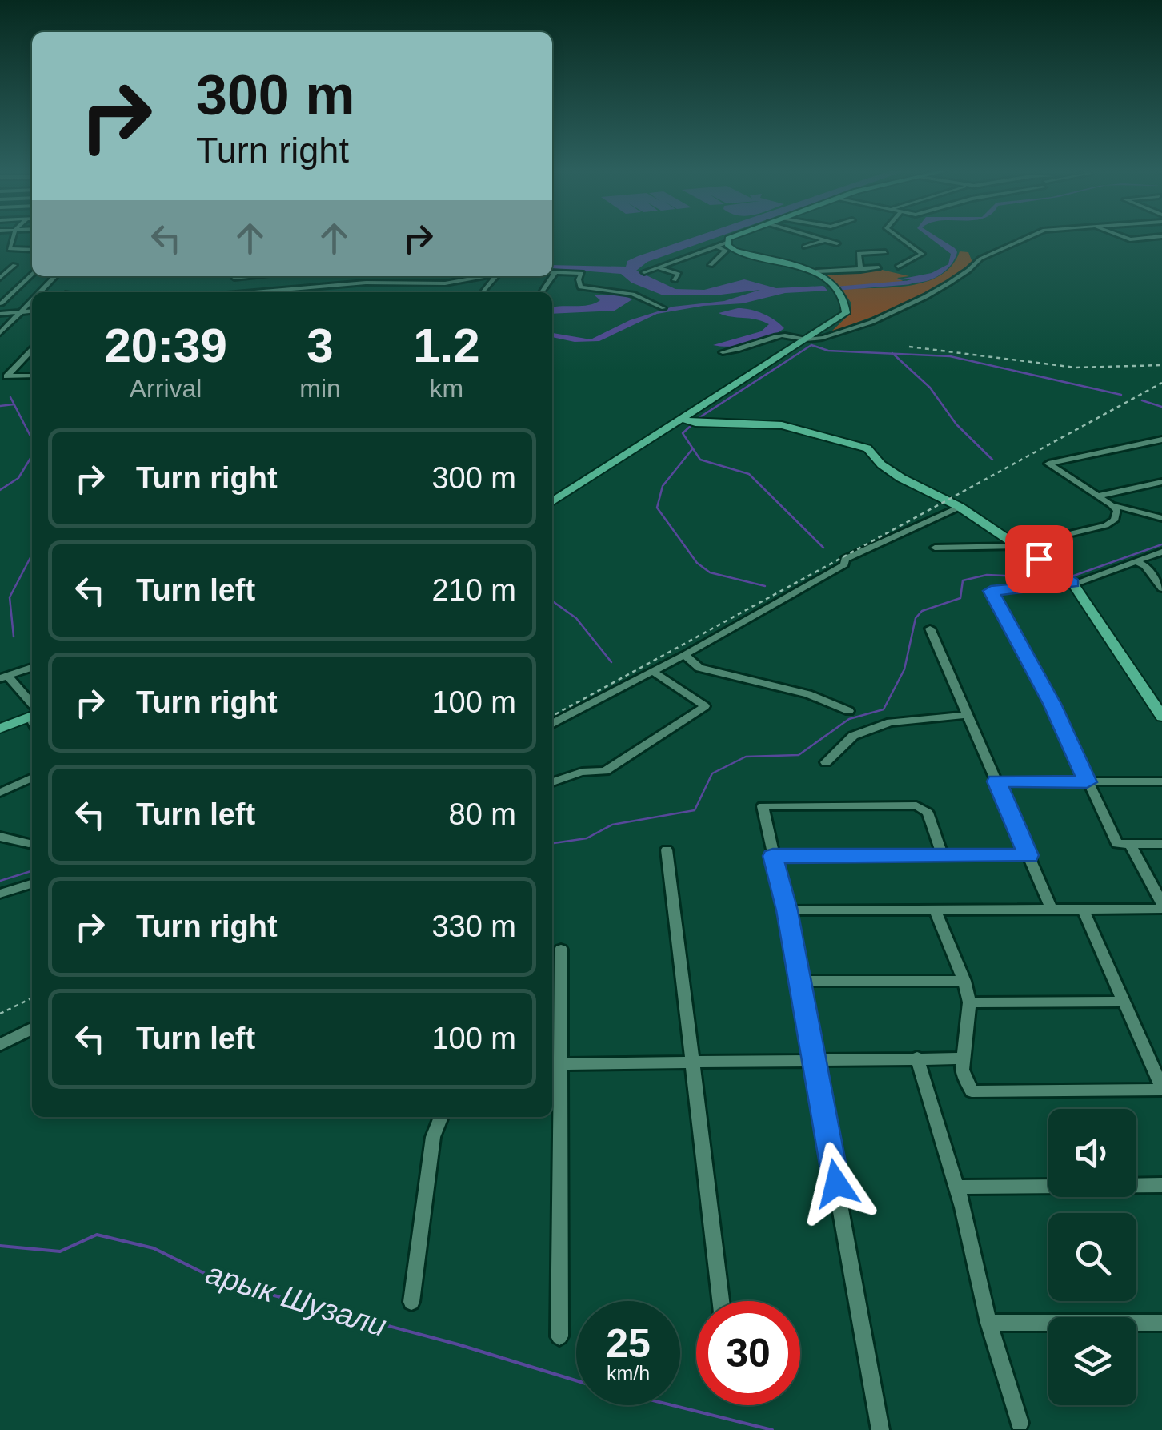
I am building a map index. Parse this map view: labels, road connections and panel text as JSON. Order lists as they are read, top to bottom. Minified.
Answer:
{"water":["арык Шузали"],"page":{"turn":["300 m","Turn right"],"eta":["20:39","Arrival","3","min","1.2","km"],"list":[{"name":"Turn right","value":"300 m"},{"name":"Turn left","value":"210 m"},{"name":"Turn right","value":"100 m"},{"name":"Turn left","value":"80 m"},{"name":"Turn right","value":"330 m"},{"name":"Turn left","value":"100 m"}],"speed":"25 km/h","limit":"30"}}
